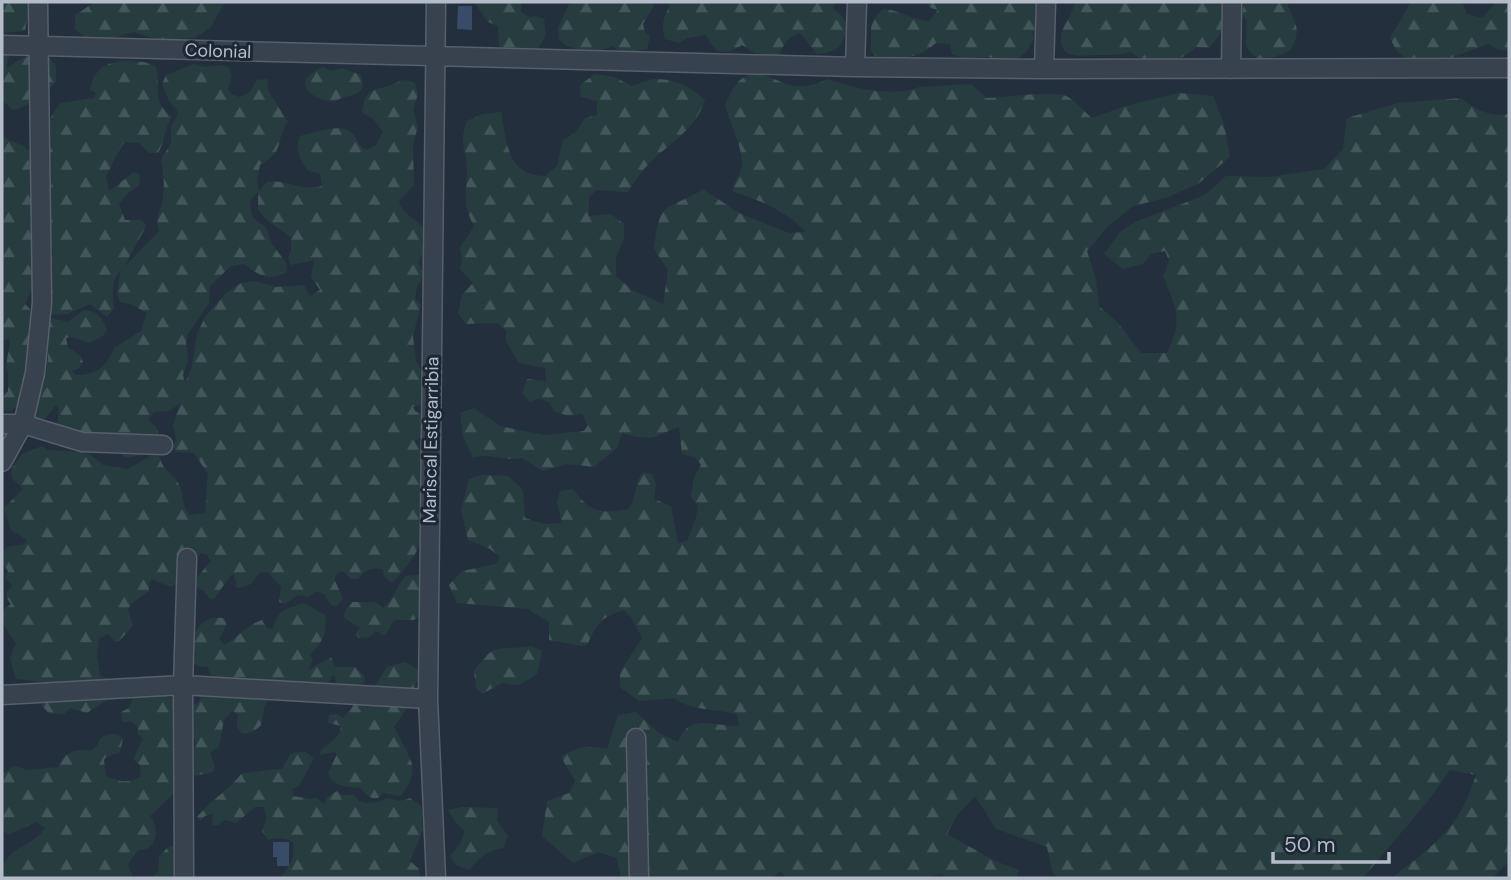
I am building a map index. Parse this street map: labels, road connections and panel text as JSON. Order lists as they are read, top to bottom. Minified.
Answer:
{"streets":{"street":["Colonial","Mariscal Estigarribia"]},"crossings":[["Colonial","Mariscal Estigarribia"]],"scale_bar":"50 m"}
